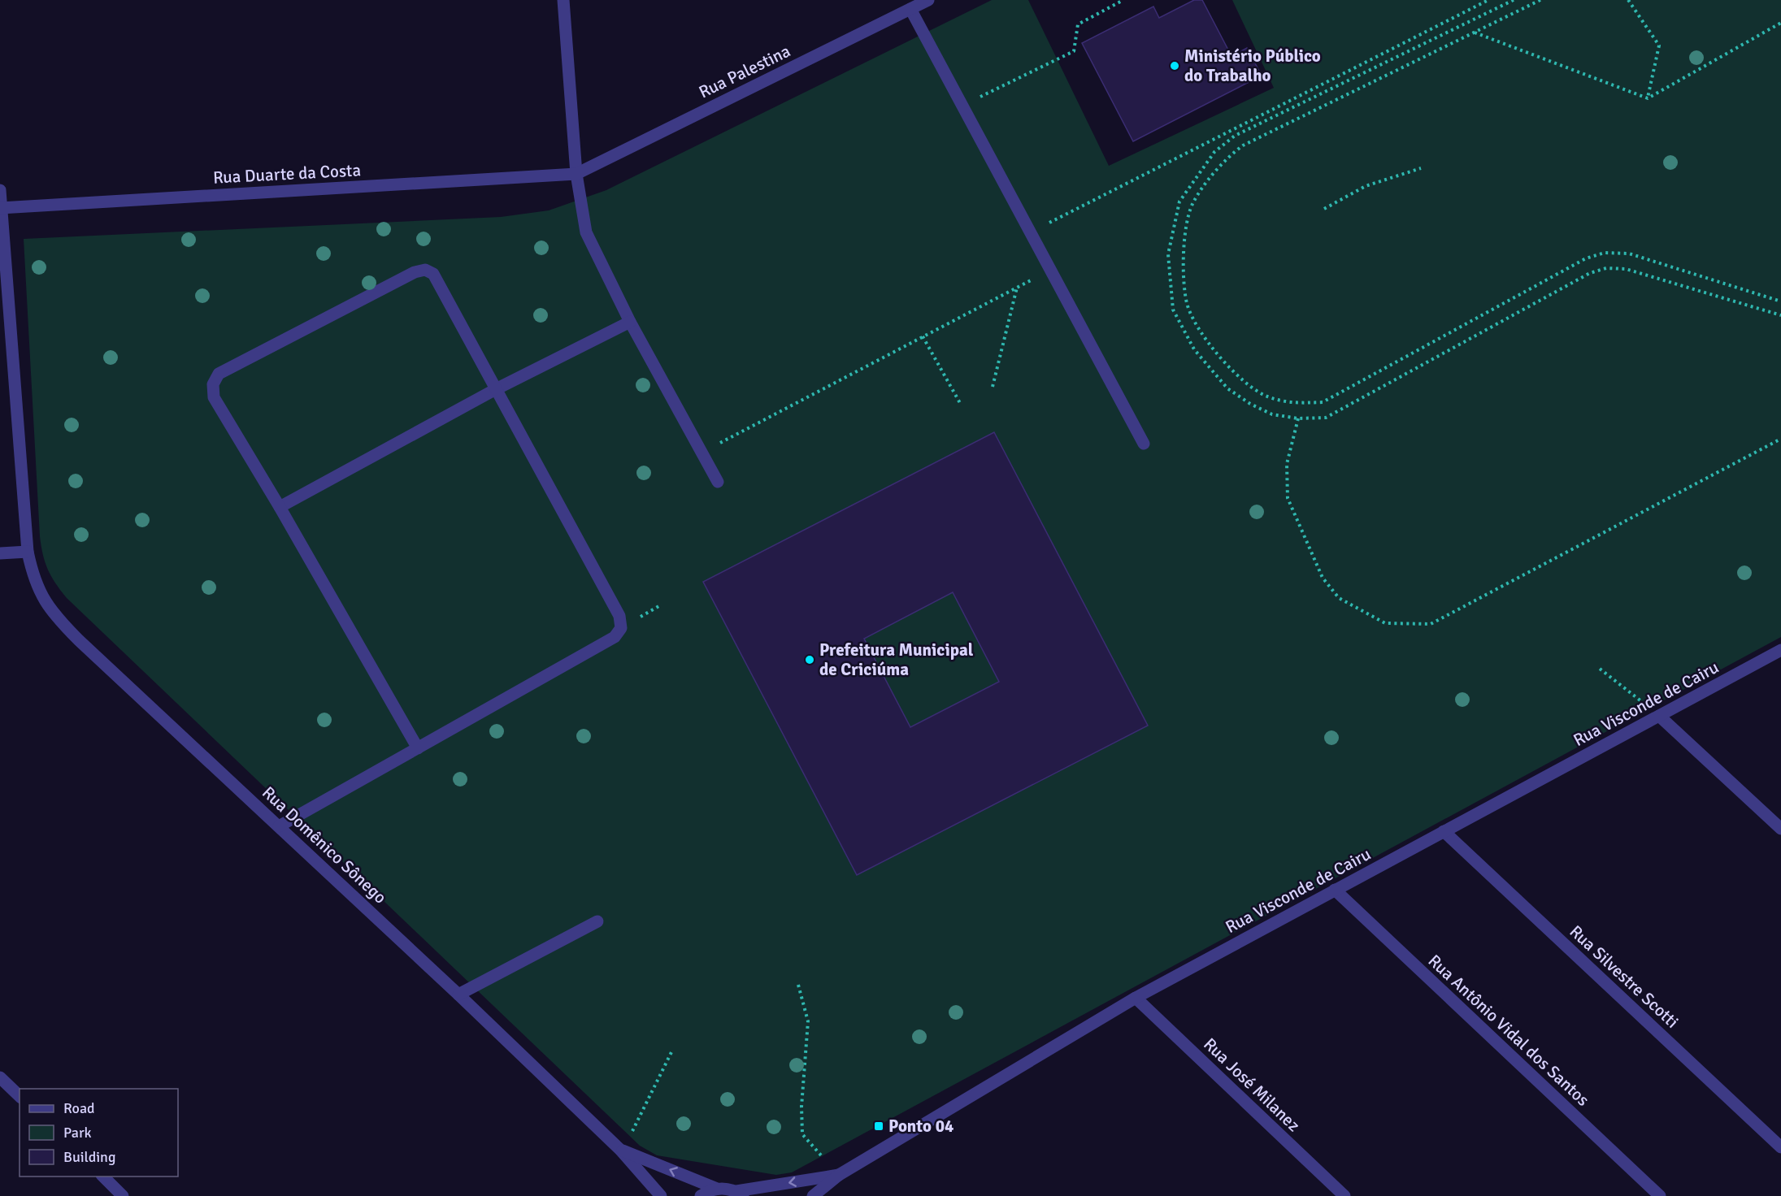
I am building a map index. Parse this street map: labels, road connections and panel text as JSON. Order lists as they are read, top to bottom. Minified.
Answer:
{"streets":{"street":["Rua Palestina","Rua Duarte da Costa","Rua Visconde de Cairu","Rua Domênico Sônego","Rua Silvestre Scotti","Rua Antônio Vidal dos Santos","Rua José Milanez"]},"crossings":[["Rua Palestina","Rua Duarte da Costa"],["Rua Duarte da Costa","Rua Domênico Sônego"],["Rua Visconde de Cairu","Rua Domênico Sônego"],["Rua Visconde de Cairu","Rua Silvestre Scotti"],["Rua Visconde de Cairu","Rua Antônio Vidal dos Santos"],["Rua Visconde de Cairu","Rua José Milanez"]],"places":{"other":["Ministério Público do Trabalho","Prefeitura Municipal de Criciúma"],"transit":["Ponto 04"]},"legend":["Road","Park","Building"]}
